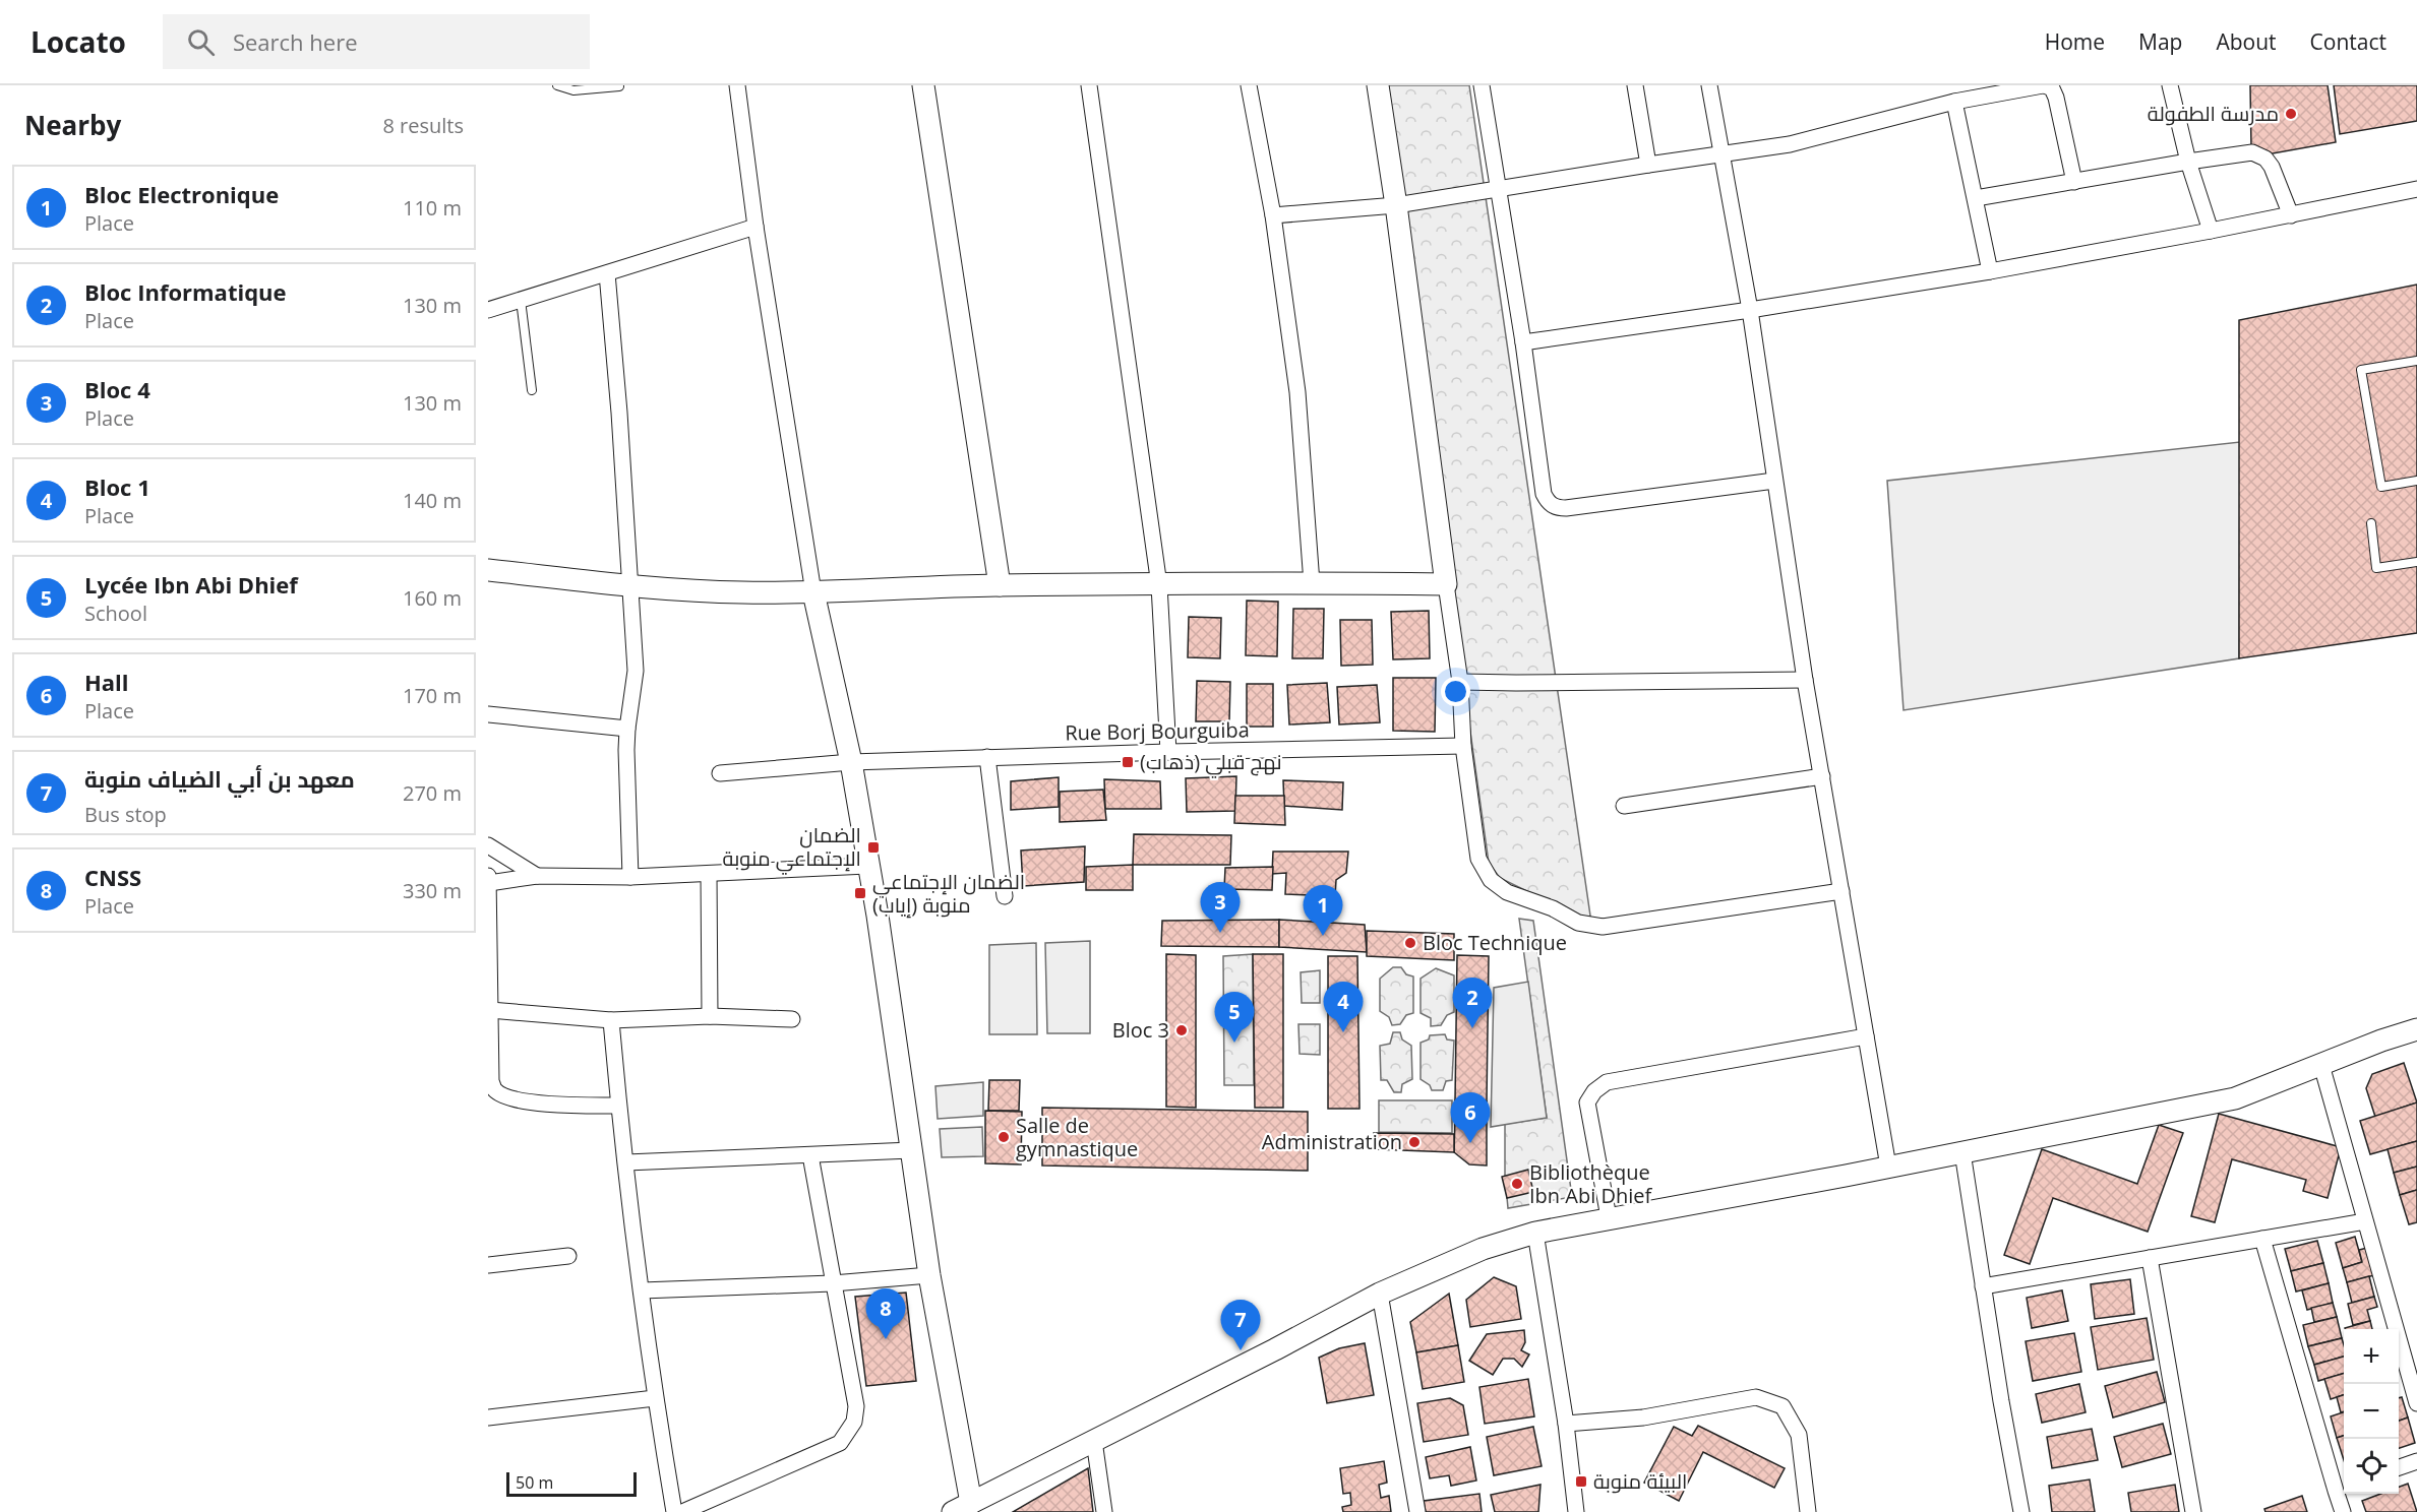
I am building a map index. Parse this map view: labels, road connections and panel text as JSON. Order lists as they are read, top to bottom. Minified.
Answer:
{"streets":{"street":["Rue Borj Bourguiba"]},"places":{"other":["مدرسة الطفولة","Bloc Technique","Bloc 3","Salle de gymnastique","Administration","Bibliothèque Ibn Abi Dhief"],"transit":["نهج قبلي (ذهاب)","الضمان الإجتماعي منوبة","الضمان الإجتماعي منوبة (إياب)","البيئة منوبة"]},"scale_bar":"50 m","page":{"header":"Locato","search":"Search here","nav":["Home","Map","About","Contact"],"heading":["Nearby","8 results"],"list":[{"mark":"1","name":"Bloc Electronique","note":"Place","value":"110 m"},{"mark":"2","name":"Bloc Informatique","note":"Place","value":"130 m"},{"mark":"3","name":"Bloc 4","note":"Place","value":"130 m"},{"mark":"4","name":"Bloc 1","note":"Place","value":"140 m"},{"mark":"5","name":"Lycée Ibn Abi Dhief","note":"School","value":"160 m"},{"mark":"6","name":"Hall","note":"Place","value":"170 m"},{"mark":"7","name":"معهد بن أبي الضياف منوبة","note":"Bus stop","value":"270 m"},{"mark":"8","name":"CNSS","note":"Place","value":"330 m"}],"pins":["3","1","2","4","5","6","8","7"],"map_buttons":["+","−"],"scale":"50 m"}}
